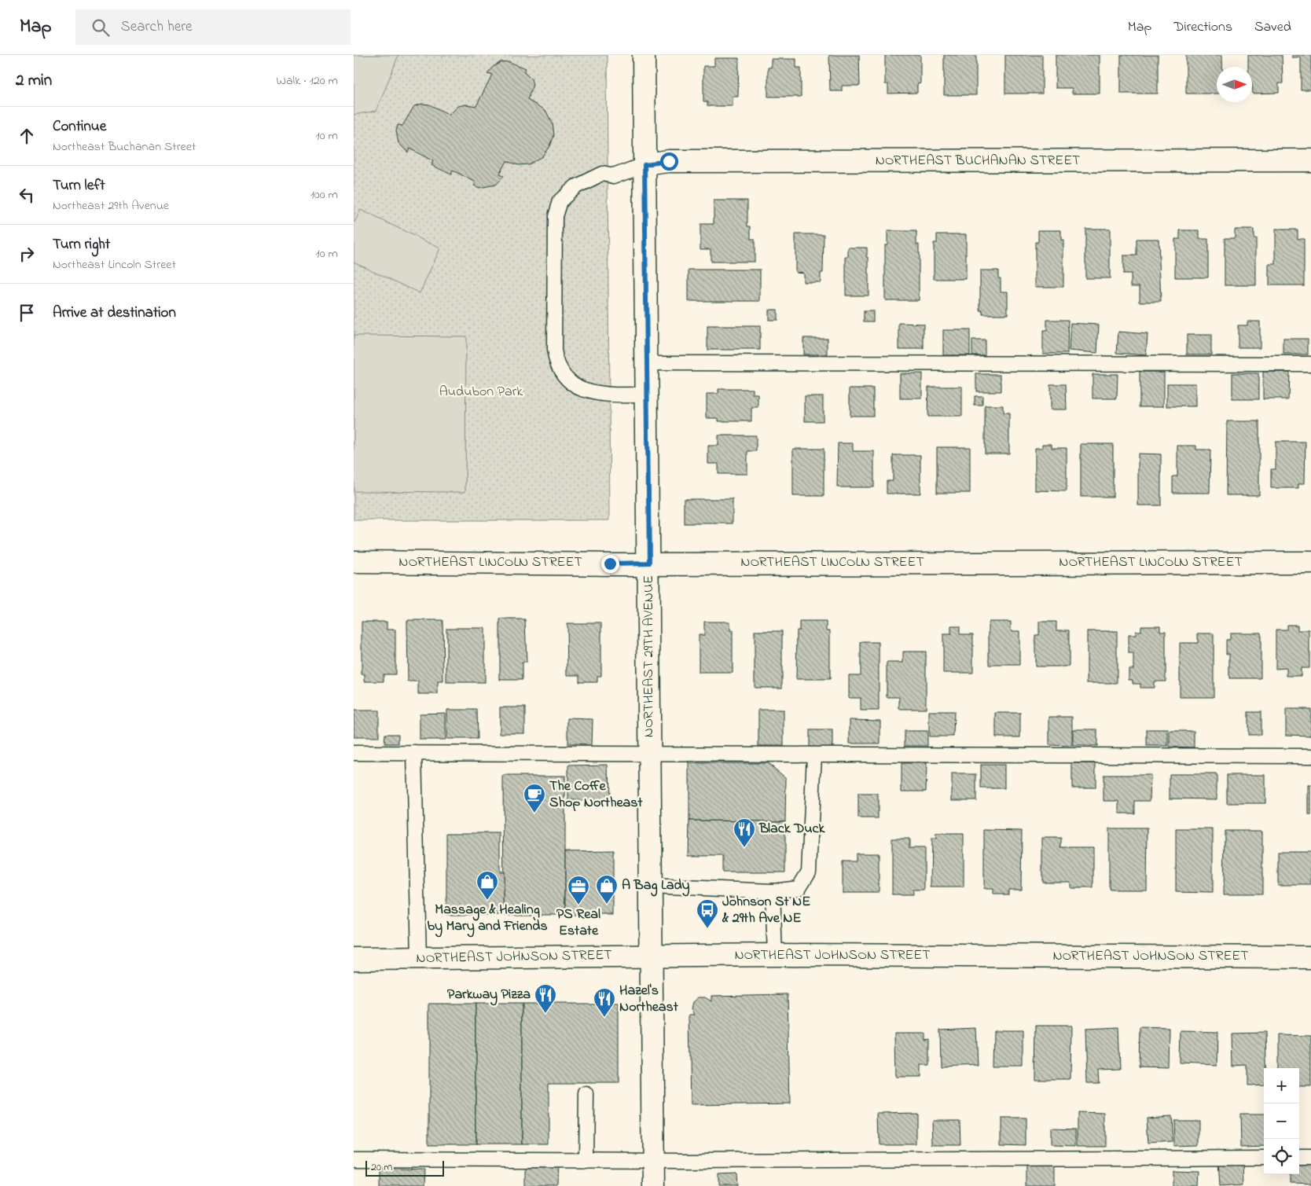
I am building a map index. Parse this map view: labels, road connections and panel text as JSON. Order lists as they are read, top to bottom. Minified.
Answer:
{"streets":{"street":["NORTHEAST BUCHANAN STREET","NORTHEAST LINCOLN STREET","NORTHEAST 29TH AVENUE","NORTHEAST JOHNSON STREET"]},"crossings":[["NORTHEAST BUCHANAN STREET","NORTHEAST 29TH AVENUE"],["NORTHEAST LINCOLN STREET","NORTHEAST 29TH AVENUE"],["NORTHEAST 29TH AVENUE","NORTHEAST JOHNSON STREET"]],"parks":["Audubon Park"],"places":{"cafe":["The Coffe Shop Northeast"],"restaurant":["Black Duck","Parkway Pizza","Hazel's Northeast"],"shop":["Massage & Healing by Mary and Friends","A Bag Lady"],"office":["PS Real Estate"],"bus stop":["Johnson St NE & 29th Ave NE"]},"scale_bar":"20 m","north":"right","page":{"header":"Map","search":"Search here","nav":["Map","Directions","Saved"],"heading":["2 min","Walk · 120 m"],"list":[["Continue","Northeast Buchanan Street","10 m"],["Turn left","Northeast 29th Avenue","100 m"],["Turn right","Northeast Lincoln Street","10 m"],"Arrive at destination"],"map_buttons":["+","−"],"scale":"20 m"}}
